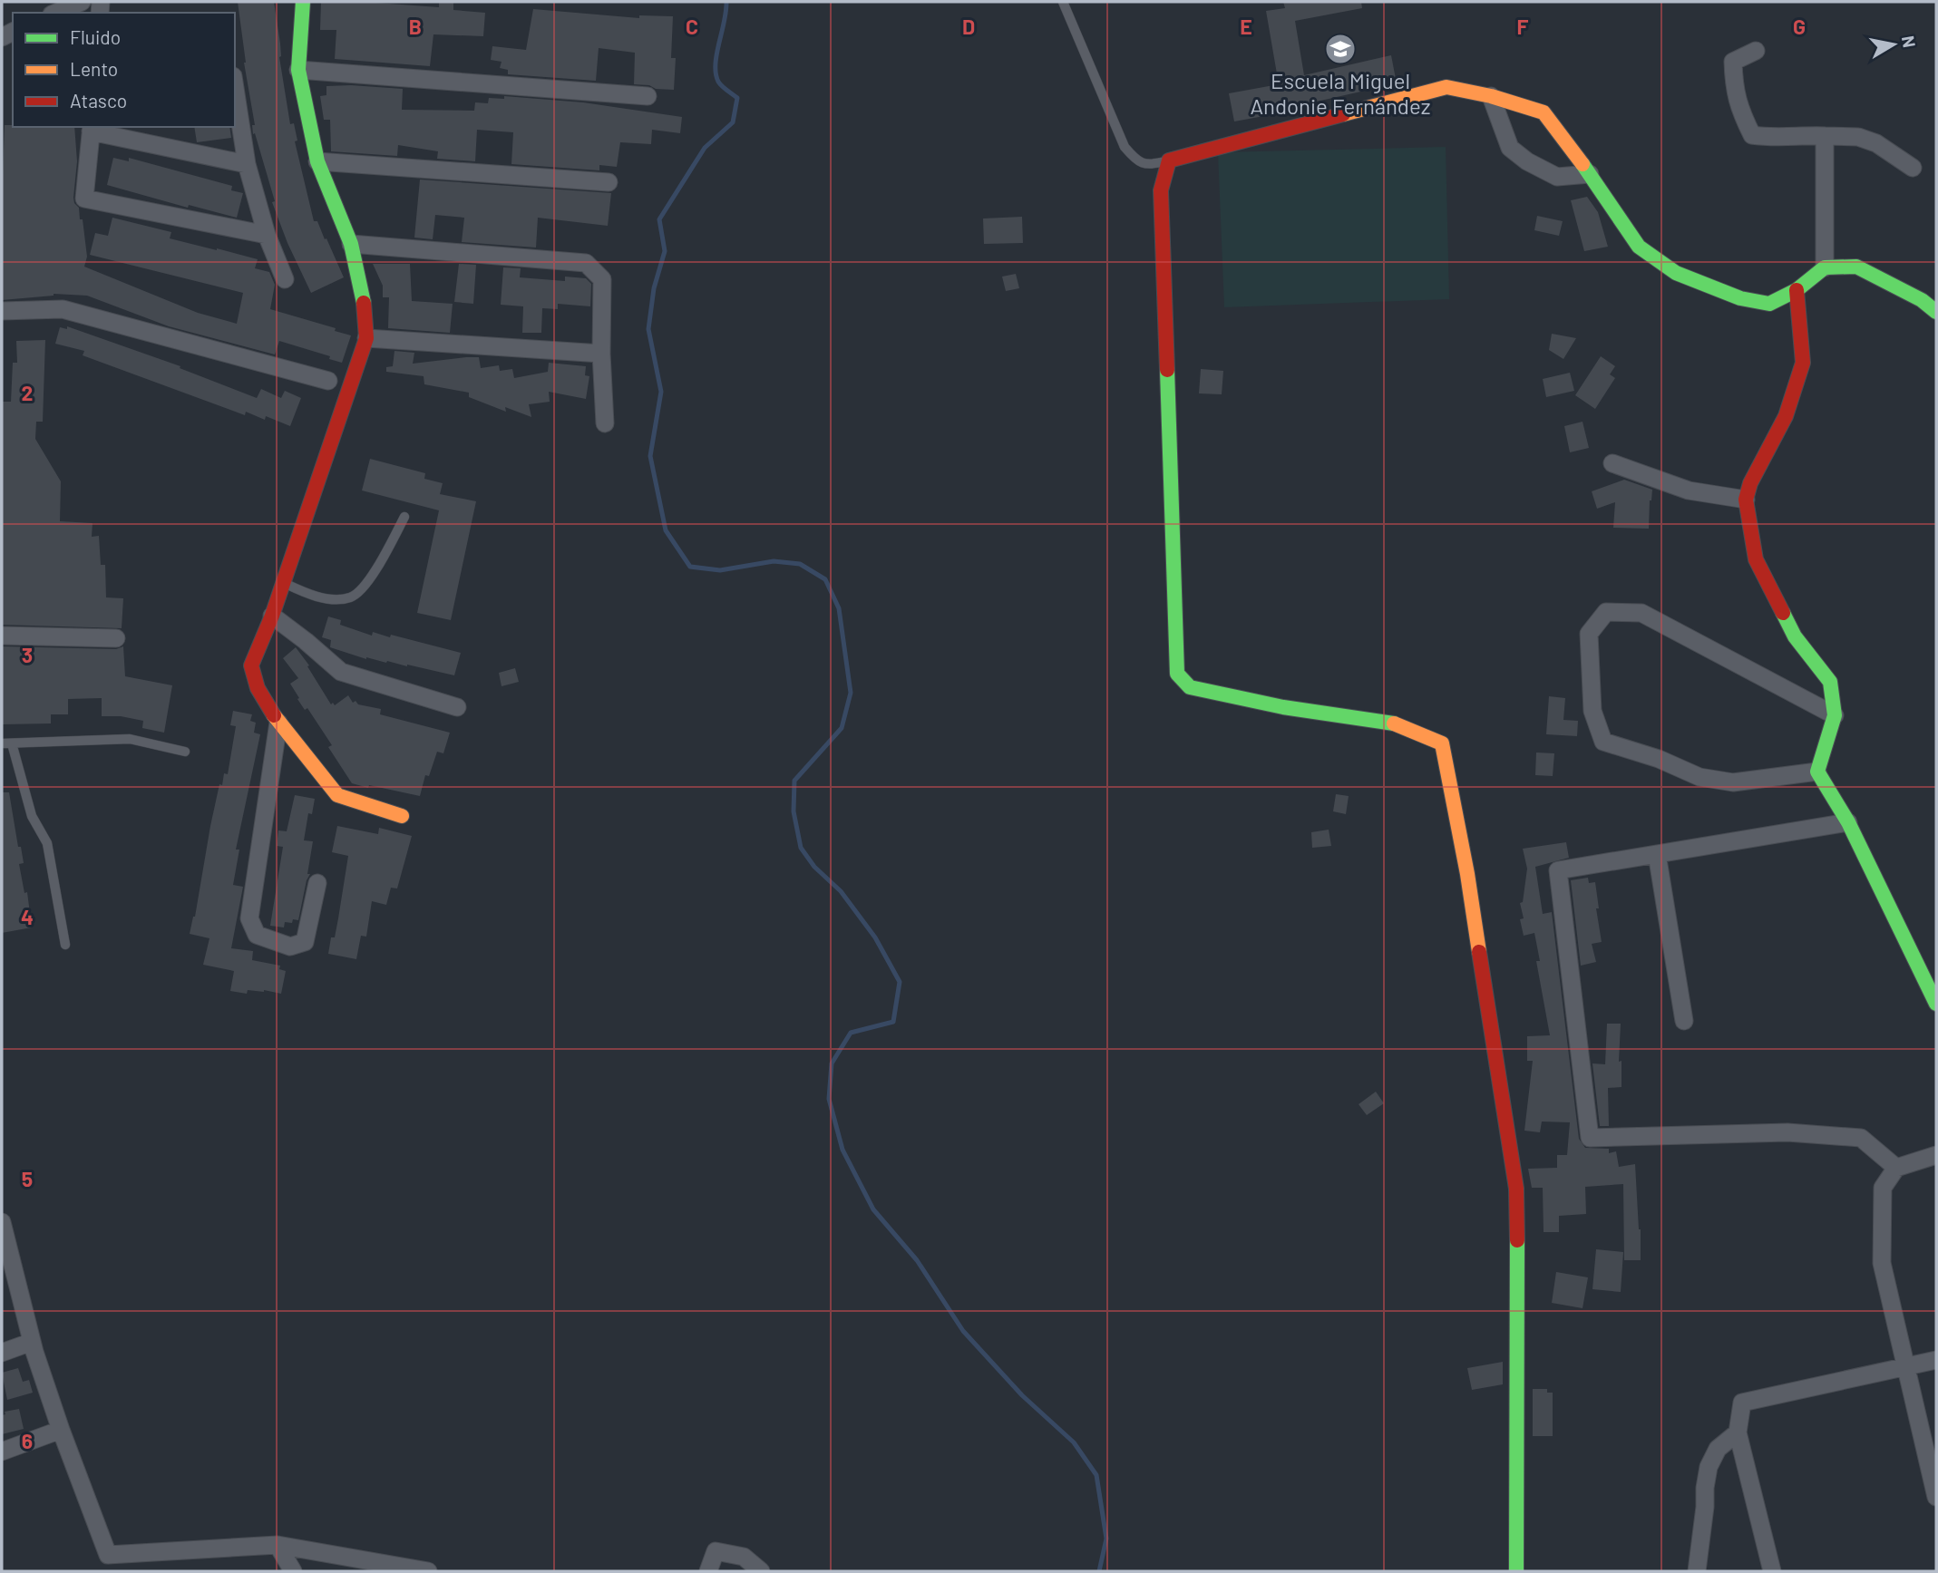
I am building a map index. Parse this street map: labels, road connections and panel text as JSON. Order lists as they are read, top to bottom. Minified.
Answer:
{"places":{"school or university":["Escuela Miguel Andonie Fernández"]},"legend":["Fluido","Lento","Atasco"],"north":"right","grid":{"columns":["B","C","D","E","F","G"],"rows":["2","3","4","5","6"]}}
